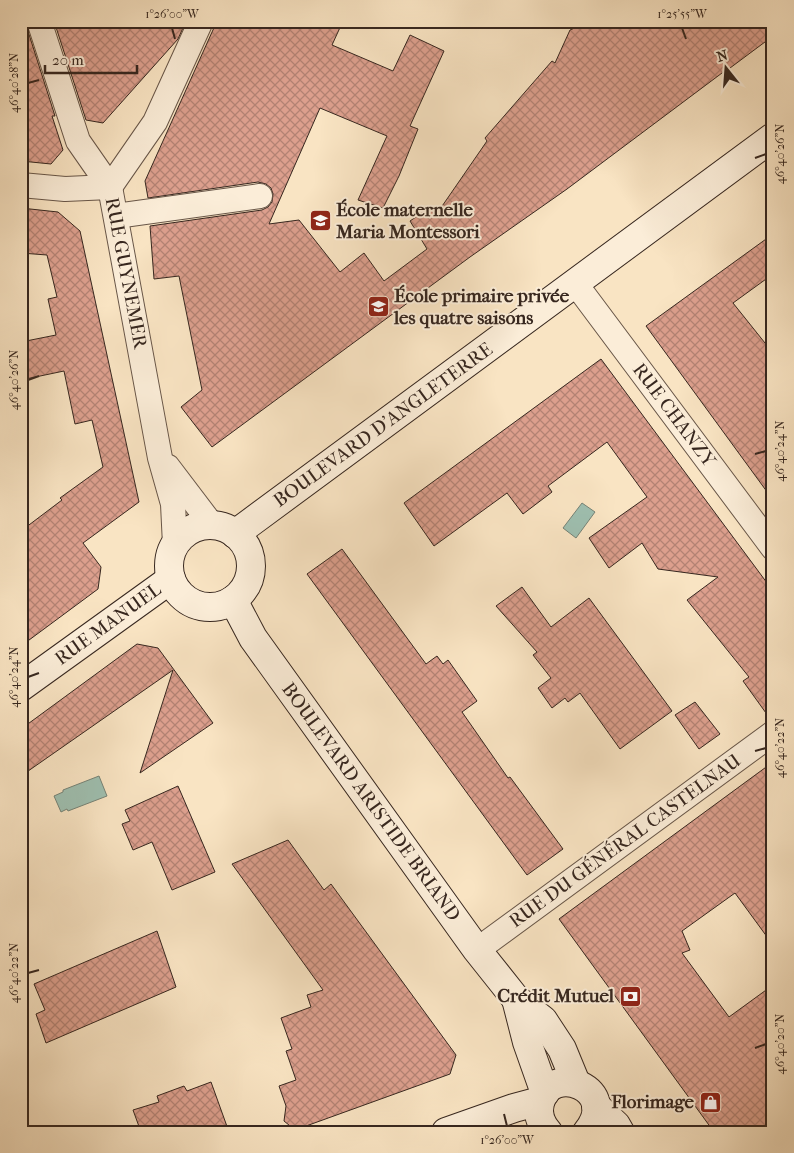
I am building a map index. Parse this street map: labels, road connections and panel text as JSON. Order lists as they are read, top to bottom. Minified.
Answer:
{"streets":{"main road":["BOULEVARD D'ANGLETERRE","RUE MANUEL","BOULEVARD ARISTIDE BRIAND"],"street":["RUE GUYNEMER","RUE CHANZY","RUE DU GÉNÉRAL CASTELNAU"]},"crossings":[["RUE GUYNEMER","BOULEVARD D'ANGLETERRE"],["RUE GUYNEMER","RUE MANUEL"],["RUE GUYNEMER","BOULEVARD ARISTIDE BRIAND"],["RUE CHANZY","BOULEVARD D'ANGLETERRE"],["BOULEVARD D'ANGLETERRE","RUE MANUEL"],["BOULEVARD D'ANGLETERRE","BOULEVARD ARISTIDE BRIAND"],["RUE MANUEL","BOULEVARD ARISTIDE BRIAND"],["BOULEVARD ARISTIDE BRIAND","RUE DU GÉNÉRAL CASTELNAU"]],"places":{"school or university":["École maternelle Maria Montessori","École primaire privée les quatre saisons"],"bank":["Crédit Mutuel"],"shop":["Florimage"]},"scale_bar":"20 m","north":"top","coordinates":["1°26'00\"W","1°25'55\"W","46°40'28\"N","46°40'26\"N","46°40'24\"N","46°40'22\"N","46°40'20\"N"]}
